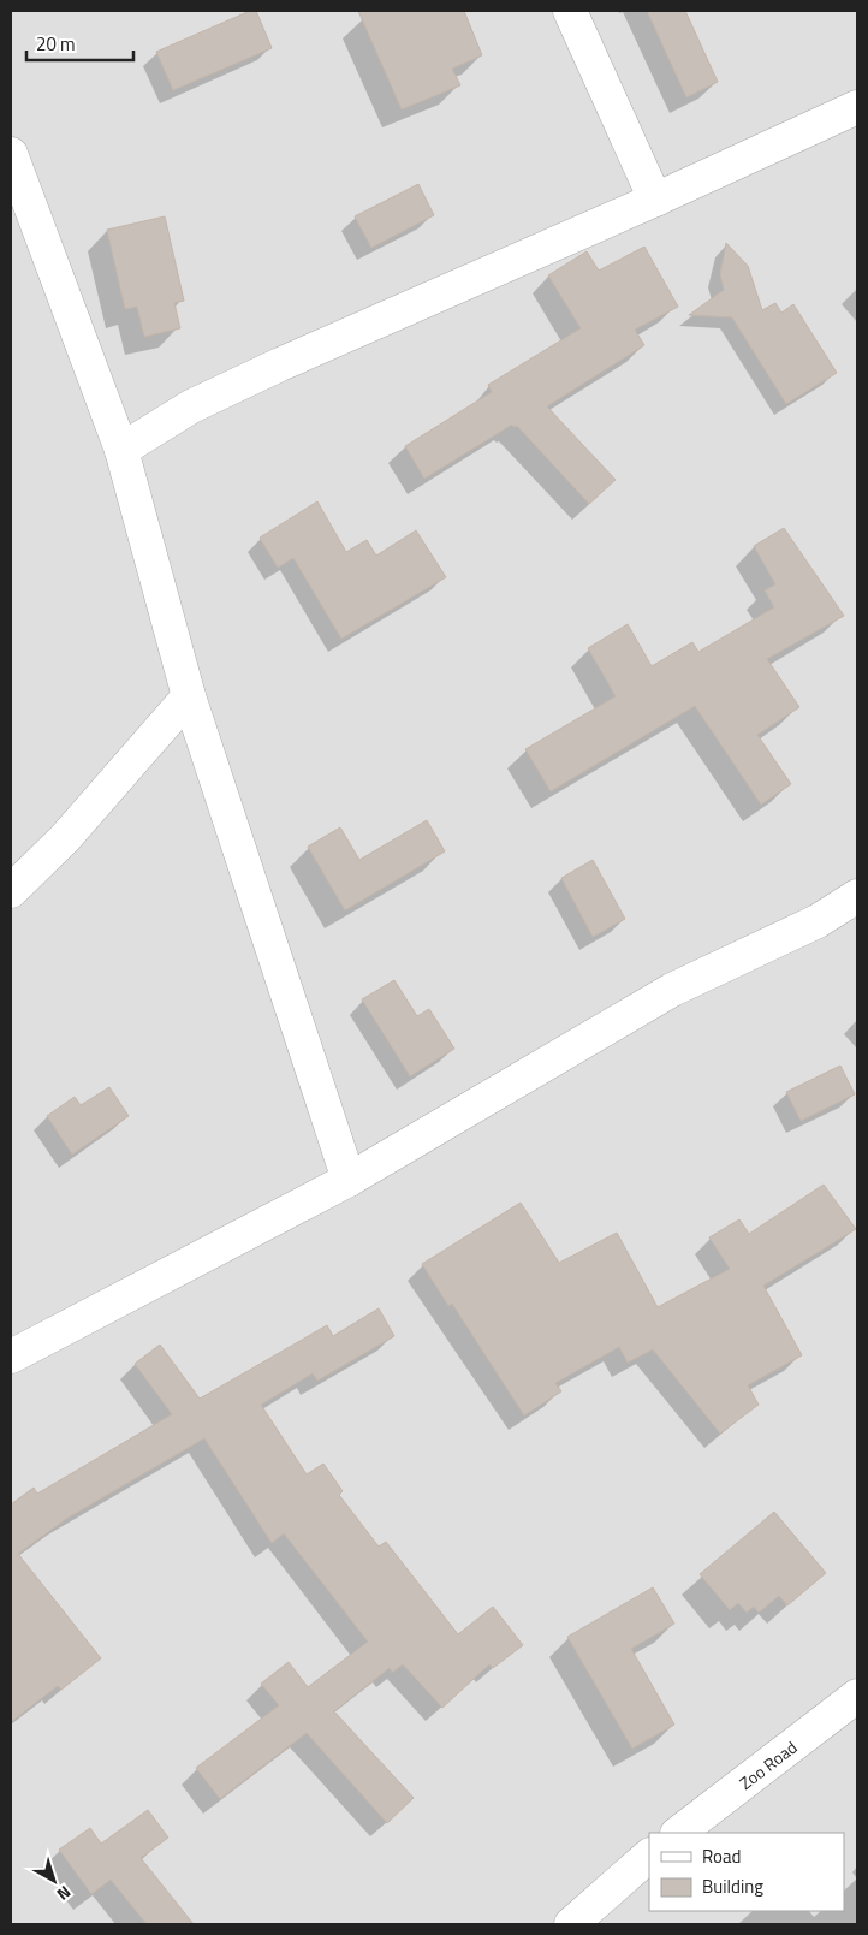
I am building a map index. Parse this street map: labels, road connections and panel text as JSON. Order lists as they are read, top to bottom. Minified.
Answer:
{"streets":{"street":["Zoo Road"]},"legend":["Road","Building"],"scale_bar":"20 m","north":"bottom right"}
